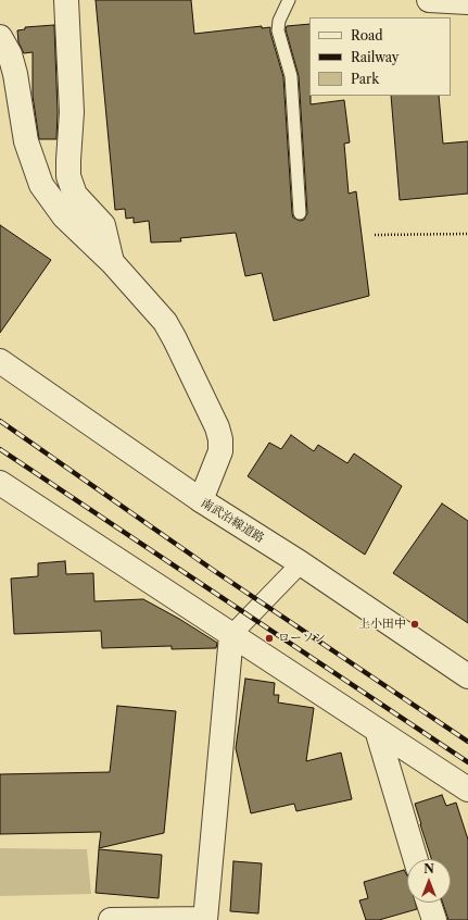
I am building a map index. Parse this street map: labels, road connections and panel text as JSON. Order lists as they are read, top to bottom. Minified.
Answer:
{"streets":{"street":["南武沿線道路"]},"places":["上小田中","ローソン"],"legend":["Road","Railway","Park"],"north":"top"}
